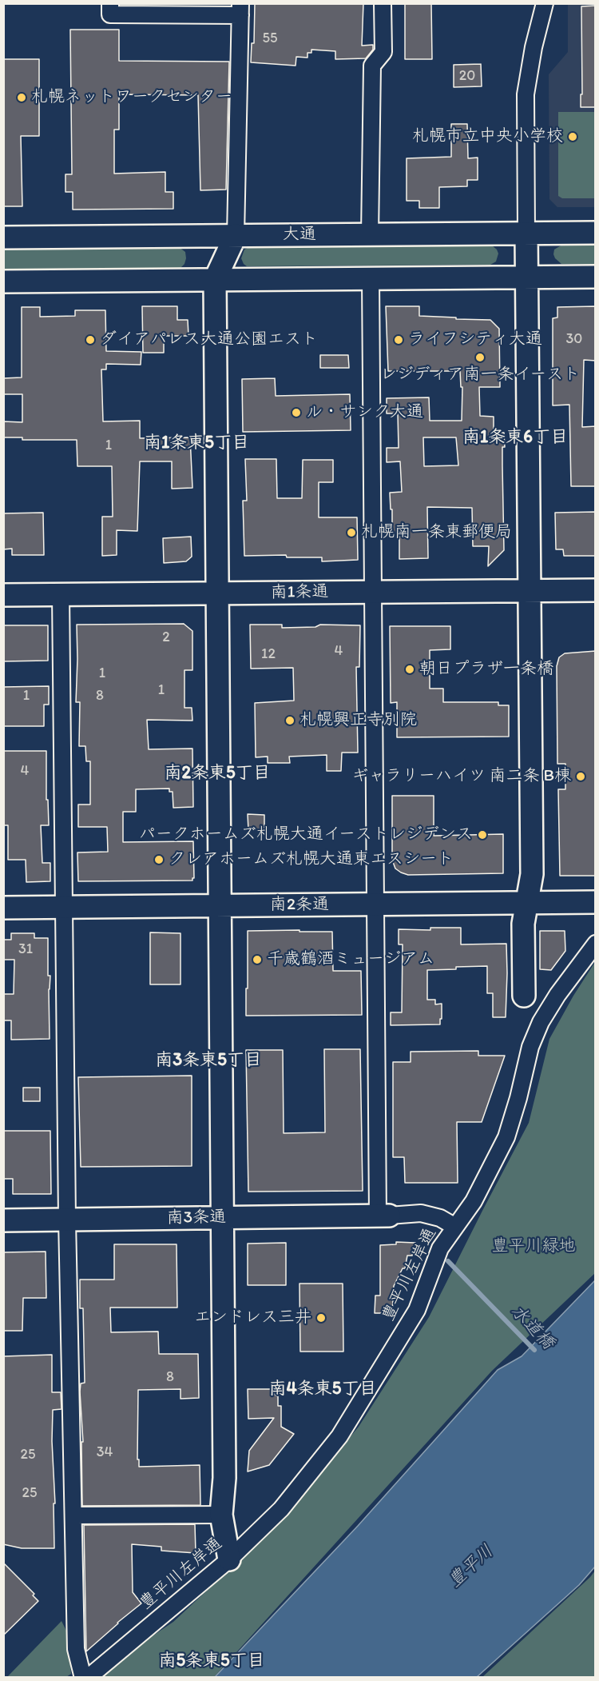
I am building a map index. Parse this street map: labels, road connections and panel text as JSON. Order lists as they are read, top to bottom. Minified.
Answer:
{"streets":{"street":["大通","南1条通","南2条通","南3条通","豊平川左岸通"]},"districts":["南1条東6丁目","南1条東5丁目","南2条東5丁目","南3条東5丁目","南4条東5丁目","南5条東5丁目"],"water":["水道橋","豊平川"],"parks":["豊平川緑地"],"places":["札幌ネットワークセンター","札幌市立中央小学校","ダイアパレス大通公園エスト","ライフシティ大通","レジディア南一条イースト","ル・サンク大通","札幌南一条東郵便局","朝日プラザ一条橋","札幌興正寺別院","ギャラリーハイツ 南二条 B棟","パークホームズ札幌大通イーストレジデンス","クレアホームズ札幌大通東エスシート","千歳鶴酒ミュージアム","エンドレス三井"],"house_numbers":["55","20","30","1","2","4","12","1","1","1","8","4","31","8","34","25","25"]}
